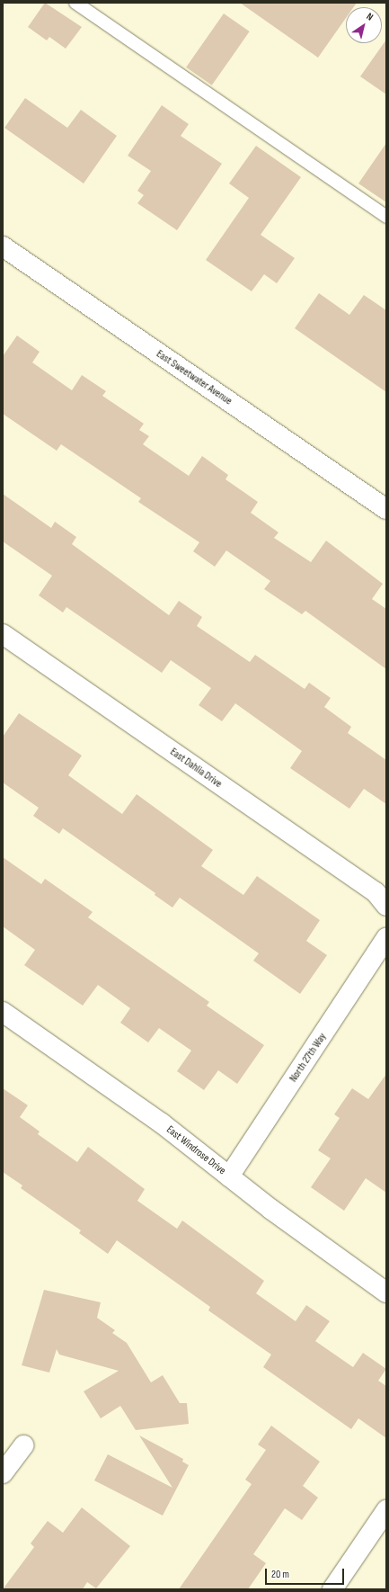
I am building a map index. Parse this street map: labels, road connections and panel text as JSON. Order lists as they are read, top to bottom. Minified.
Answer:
{"streets":{"street":["East Sweetwater Avenue","East Dahlia Drive","North 27th Way","East Windrose Drive"]},"crossings":[["North 27th Way","East Windrose Drive"]],"scale_bar":"20 m","north":"top right"}
